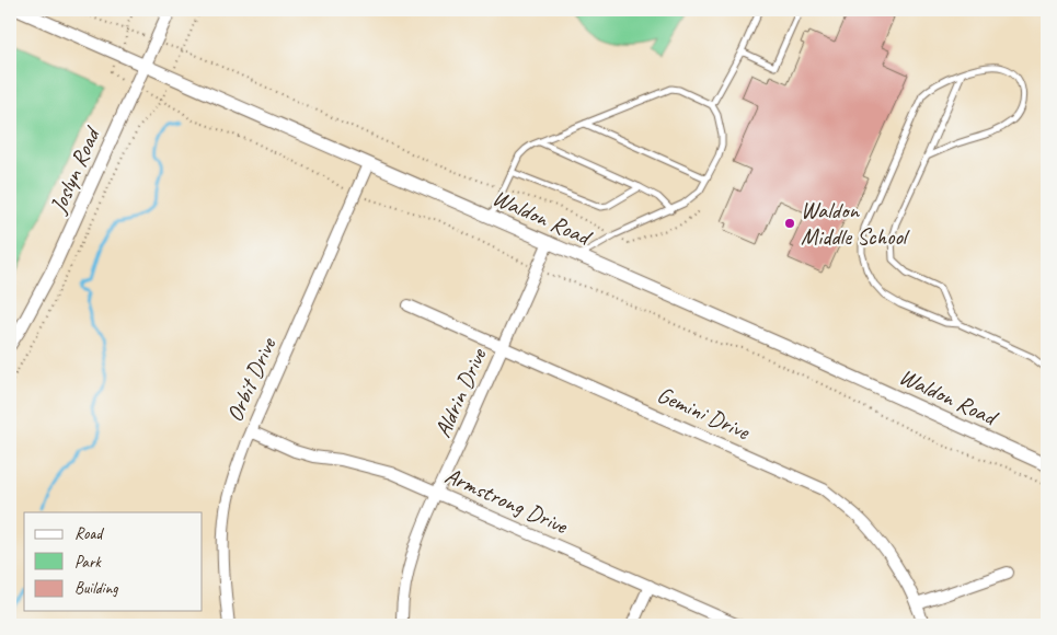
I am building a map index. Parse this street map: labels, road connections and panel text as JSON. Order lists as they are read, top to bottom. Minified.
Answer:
{"streets":{"street":["Joslyn Road","Waldon Road","Orbit Drive","Aldrin Drive","Gemini Drive","Armstrong Drive"]},"crossings":[["Joslyn Road","Waldon Road"],["Waldon Road","Orbit Drive"],["Waldon Road","Aldrin Drive"],["Orbit Drive","Armstrong Drive"],["Aldrin Drive","Gemini Drive"],["Aldrin Drive","Armstrong Drive"]],"places":["Waldon Middle School"],"legend":["Road","Park","Building"]}
